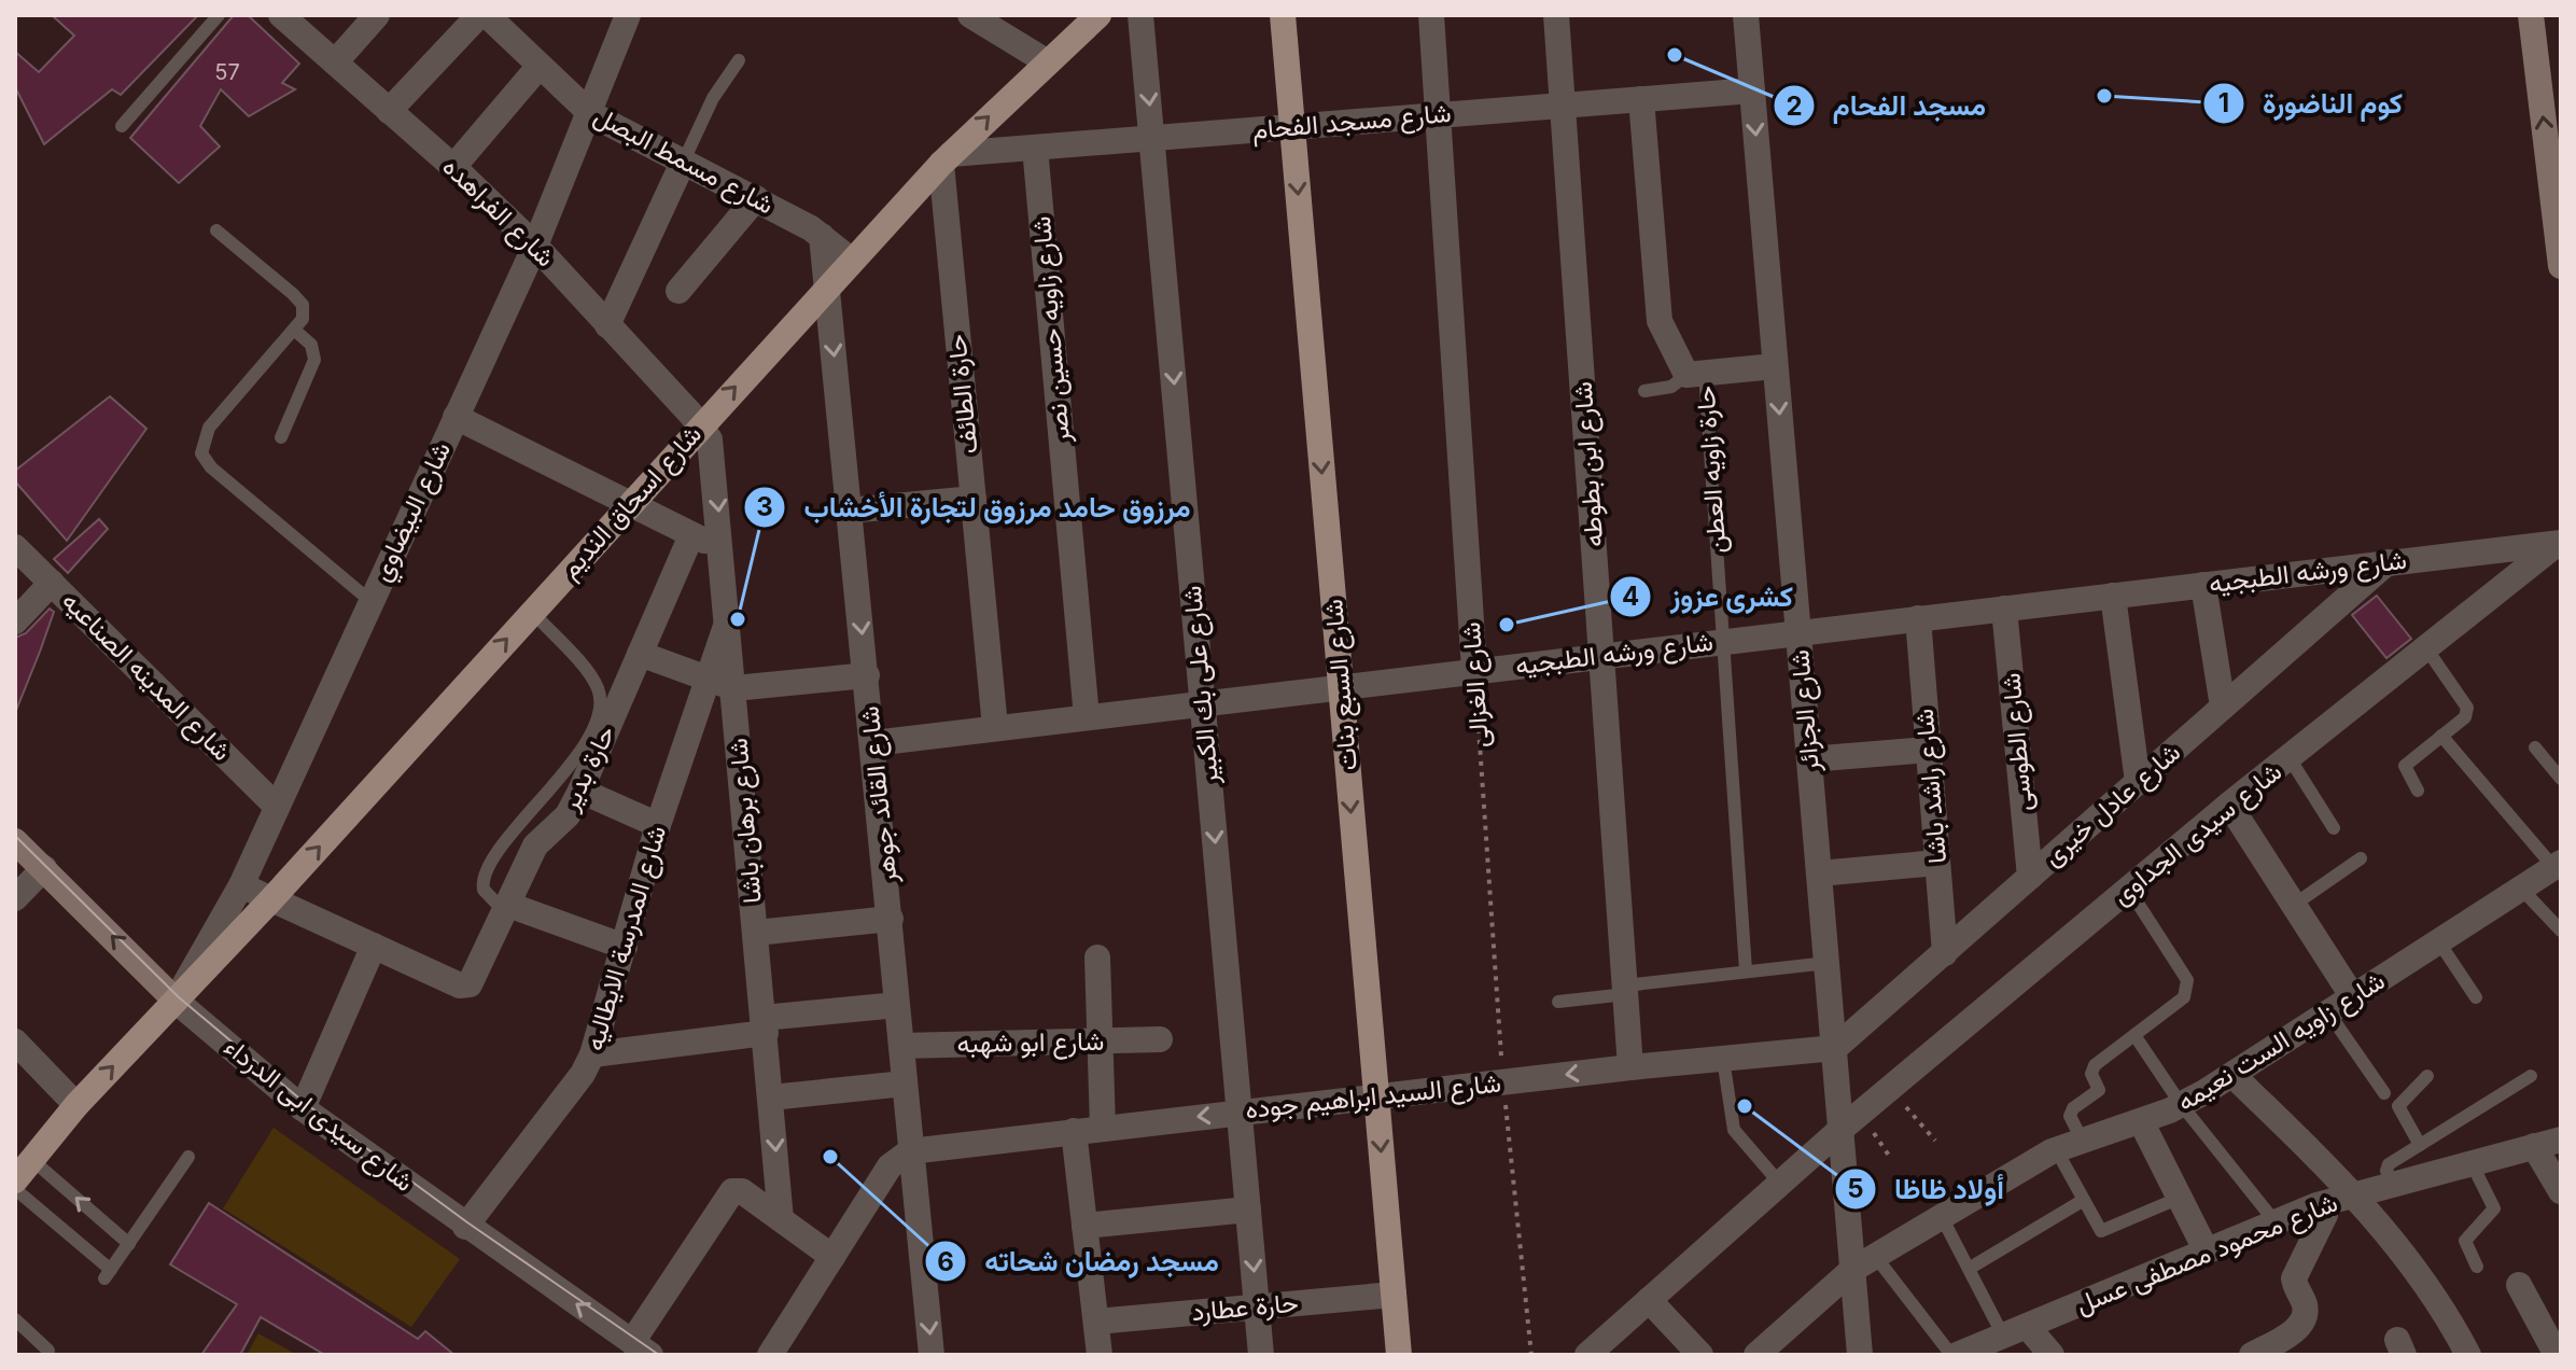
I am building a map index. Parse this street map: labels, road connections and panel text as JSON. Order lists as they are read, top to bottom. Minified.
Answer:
{"streets":{"main road":["شارع اسحاق النديم","شارع السبع بنات"],"street":["شارع مسجد الفحام","شارع مسمط البصل","شارع الفراهده","شارع زاويه حسين نصر","حارة الطائف","شارع ابن بطوطه","حارة زاويه العطن","شارع البيضاوي","شارع ورشه الطبجيه","شارع المدينه الصناعيه","شارع على بك الكبير","شارع الغزالى","شارع الجزائر","شارع الطوسى","حارة بدير","شارع راشد باشا","شارع القائد جوهر","شارع عادل خيرى","شارع برهان باشا","شارع سيدى الجداوى","شارع المدرسة الايطاليه","شارع زاويه الست نعيمه","شارع ابو شهبه","شارع السيد ابراهيم جوده","شارع سيدى ابى الدرداء","شارع محمود مصطفى عسل","حارة عطارد"]},"crossings":[["شارع مسجد الفحام","شارع زاويه حسين نصر"],["شارع مسجد الفحام","حارة الطائف"],["شارع مسجد الفحام","شارع ابن بطوطه"],["شارع مسجد الفحام","حارة زاويه العطن"],["شارع مسجد الفحام","شارع اسحاق النديم"],["شارع مسجد الفحام","شارع على بك الكبير"],["شارع مسجد الفحام","شارع السبع بنات"],["شارع مسجد الفحام","شارع الغزالى"],["شارع مسجد الفحام","شارع الجزائر"],["شارع مسمط البصل","شارع اسحاق النديم"],["شارع مسمط البصل","شارع البيضاوي"],["شارع مسمط البصل","شارع القائد جوهر"],["شارع الفراهده","شارع اسحاق النديم"],["شارع الفراهده","شارع البيضاوي"],["شارع الفراهده","شارع برهان باشا"],["شارع زاويه حسين نصر","شارع ورشه الطبجيه"],["حارة الطائف","شارع اسحاق النديم"],["حارة الطائف","شارع ورشه الطبجيه"],["شارع ابن بطوطه","شارع ورشه الطبجيه"],["شارع ابن بطوطه","شارع السيد ابراهيم جوده"],["حارة زاويه العطن","شارع ورشه الطبجيه"],["شارع اسحاق النديم","شارع البيضاوي"],["شارع اسحاق النديم","شارع القائد جوهر"],["شارع اسحاق النديم","شارع برهان باشا"],["شارع اسحاق النديم","شارع سيدى ابى الدرداء"],["شارع البيضاوي","شارع المدينه الصناعيه"],["شارع البيضاوي","شارع سيدى ابى الدرداء"],["شارع ورشه الطبجيه","شارع على بك الكبير"],["شارع ورشه الطبجيه","شارع السبع بنات"],["شارع ورشه الطبجيه","شارع الغزالى"],["شارع ورشه الطبجيه","شارع الجزائر"],["شارع ورشه الطبجيه","شارع الطوسى"],["شارع ورشه الطبجيه","شارع راشد باشا"],["شارع ورشه الطبجيه","شارع القائد جوهر"],["شارع ورشه الطبجيه","شارع عادل خيرى"],["شارع ورشه الطبجيه","شارع سيدى الجداوى"],["شارع على بك الكبير","شارع السيد ابراهيم جوده"],["شارع على بك الكبير","حارة عطارد"],["شارع السبع بنات","شارع السيد ابراهيم جوده"],["شارع السبع بنات","حارة عطارد"],["شارع الغزالى","شارع السيد ابراهيم جوده"],["شارع الجزائر","شارع عادل خيرى"],["شارع الجزائر","شارع سيدى الجداوى"],["شارع الجزائر","شارع زاويه الست نعيمه"],["شارع الجزائر","شارع السيد ابراهيم جوده"],["شارع الطوسى","شارع عادل خيرى"],["شارع راشد باشا","شارع عادل خيرى"],["شارع القائد جوهر","شارع ابو شهبه"],["شارع القائد جوهر","شارع السيد ابراهيم جوده"],["شارع عادل خيرى","شارع السيد ابراهيم جوده"],["شارع برهان باشا","شارع المدرسة الايطاليه"],["شارع المدرسة الايطاليه","شارع سيدى ابى الدرداء"]],"one_way":["شارع اسحاق النديم","شارع على بك الكبير","شارع السبع بنات","شارع الجزائر"],"places":["مسجد الفحام","كوم الناضورة","مرزوق حامد مرزوق لتجارة الأخشاب","كشرى عزوز","أولاد ظاظا","مسجد رمضان شحاته"],"house_numbers":["57"]}
